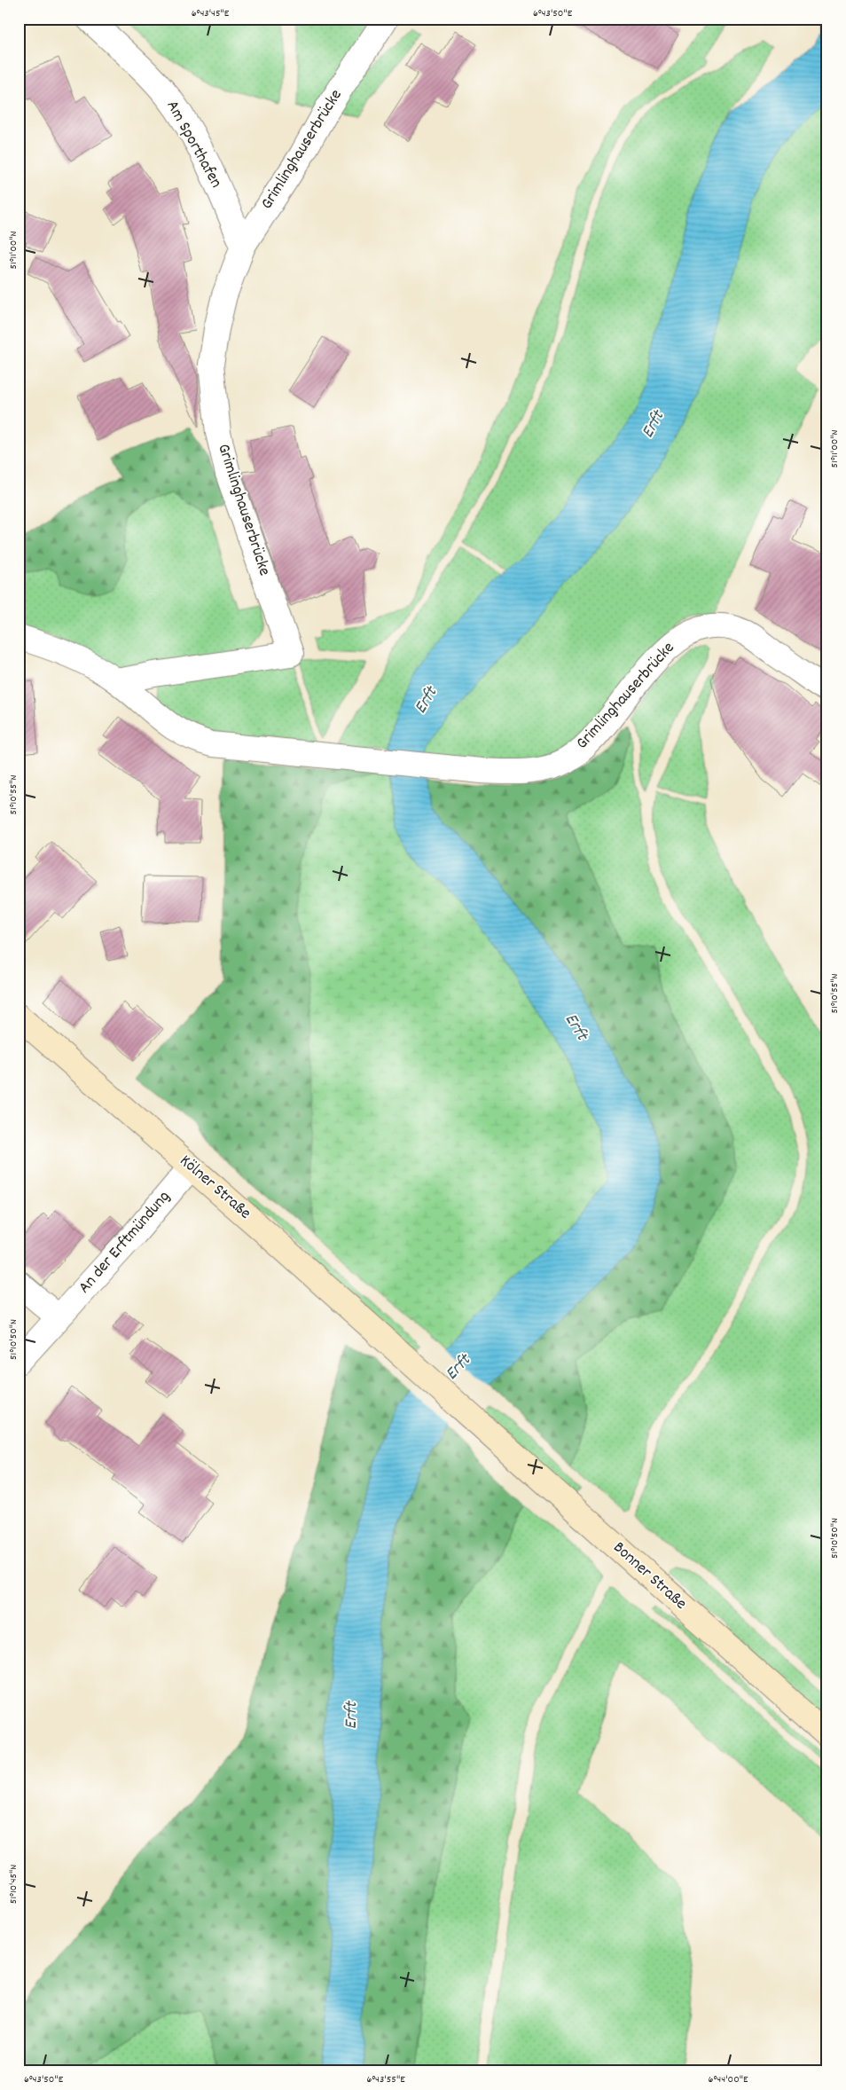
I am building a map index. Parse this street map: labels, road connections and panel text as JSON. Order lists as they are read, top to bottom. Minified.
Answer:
{"streets":{"main road":["Kölner Straße","Bonner Straße"],"street":["Am Sporthafen","Grimlinghauserbrücke","An der Erftmündung"]},"crossings":[["Am Sporthafen","Grimlinghauserbrücke"],["Kölner Straße","An der Erftmündung"],["Kölner Straße","Bonner Straße"]],"water":["Erft"],"coordinates":["6°43'45\"E","6°43'50\"E","51°11'00\"N","51°10'55\"N","51°10'50\"N","51°10'45\"N","6°43'55\"E","6°44'00\"E"]}
